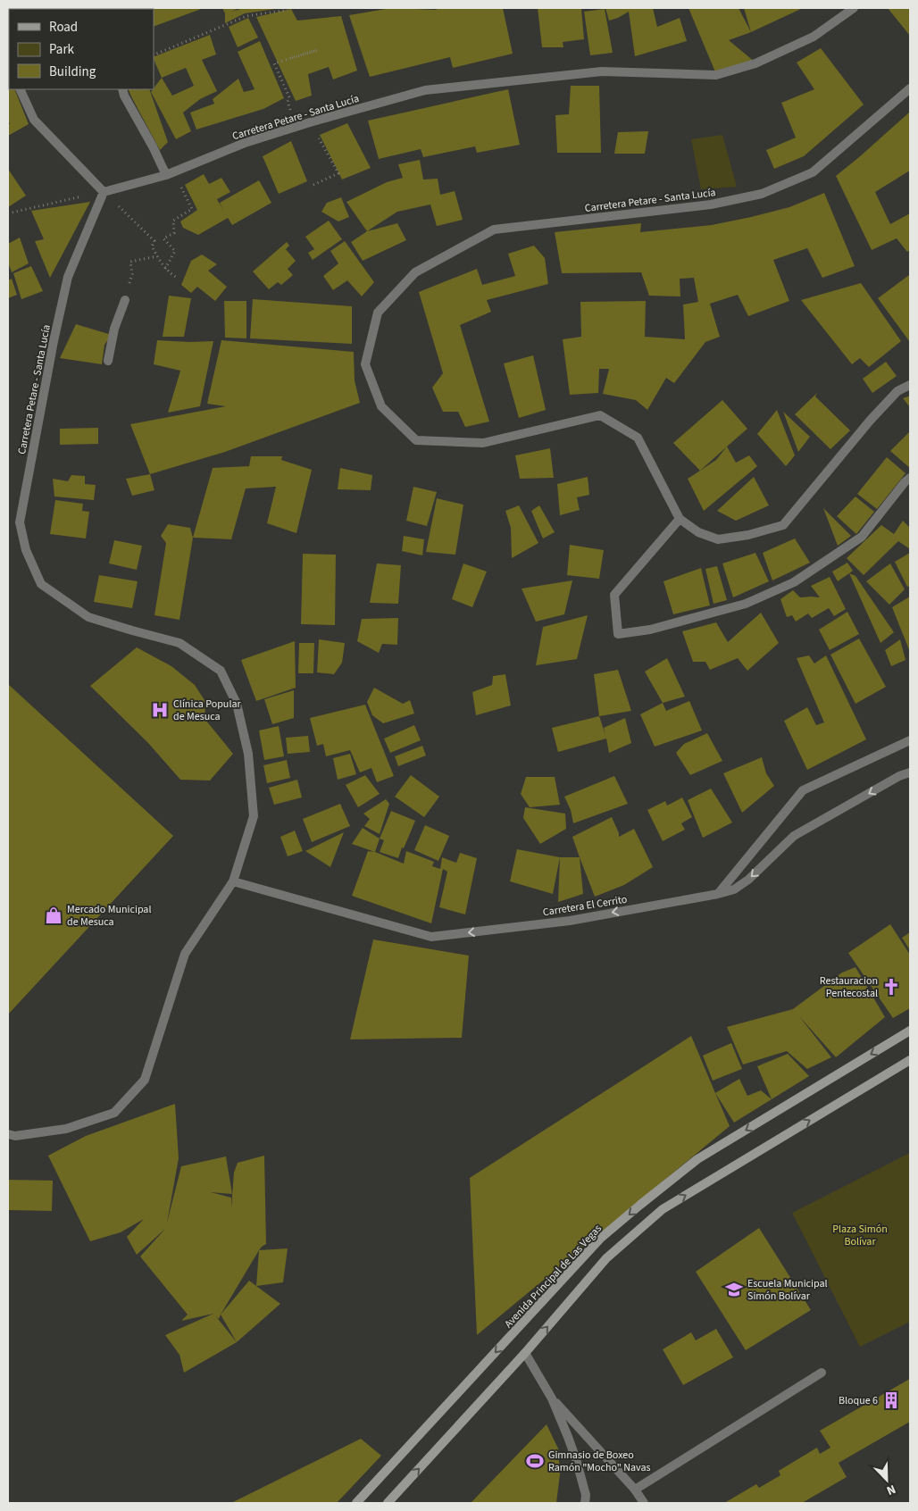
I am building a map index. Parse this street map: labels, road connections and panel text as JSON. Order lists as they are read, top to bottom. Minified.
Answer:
{"streets":{"street":["Carretera Petare - Santa Lucía","Carretera El Cerrito","Avenida Principal de Las Vegas"]},"crossings":[["Carretera Petare - Santa Lucía","Carretera El Cerrito"]],"one_way":["Carretera El Cerrito"],"parks":["Plaza Simón Bolívar"],"places":{"hospital":["Clínica Popular de Mesuca"],"shop":["Mercado Municipal de Mesuca"],"church":["Restauracion Pentecostal"],"school or university":["Escuela Municipal Simón Bolívar"],"building":["Bloque 6"],"sports":["Gimnasio de Boxeo Ramón \"Mocho\" Navas"]},"legend":["Road","Park","Building"],"north":"bottom right"}
